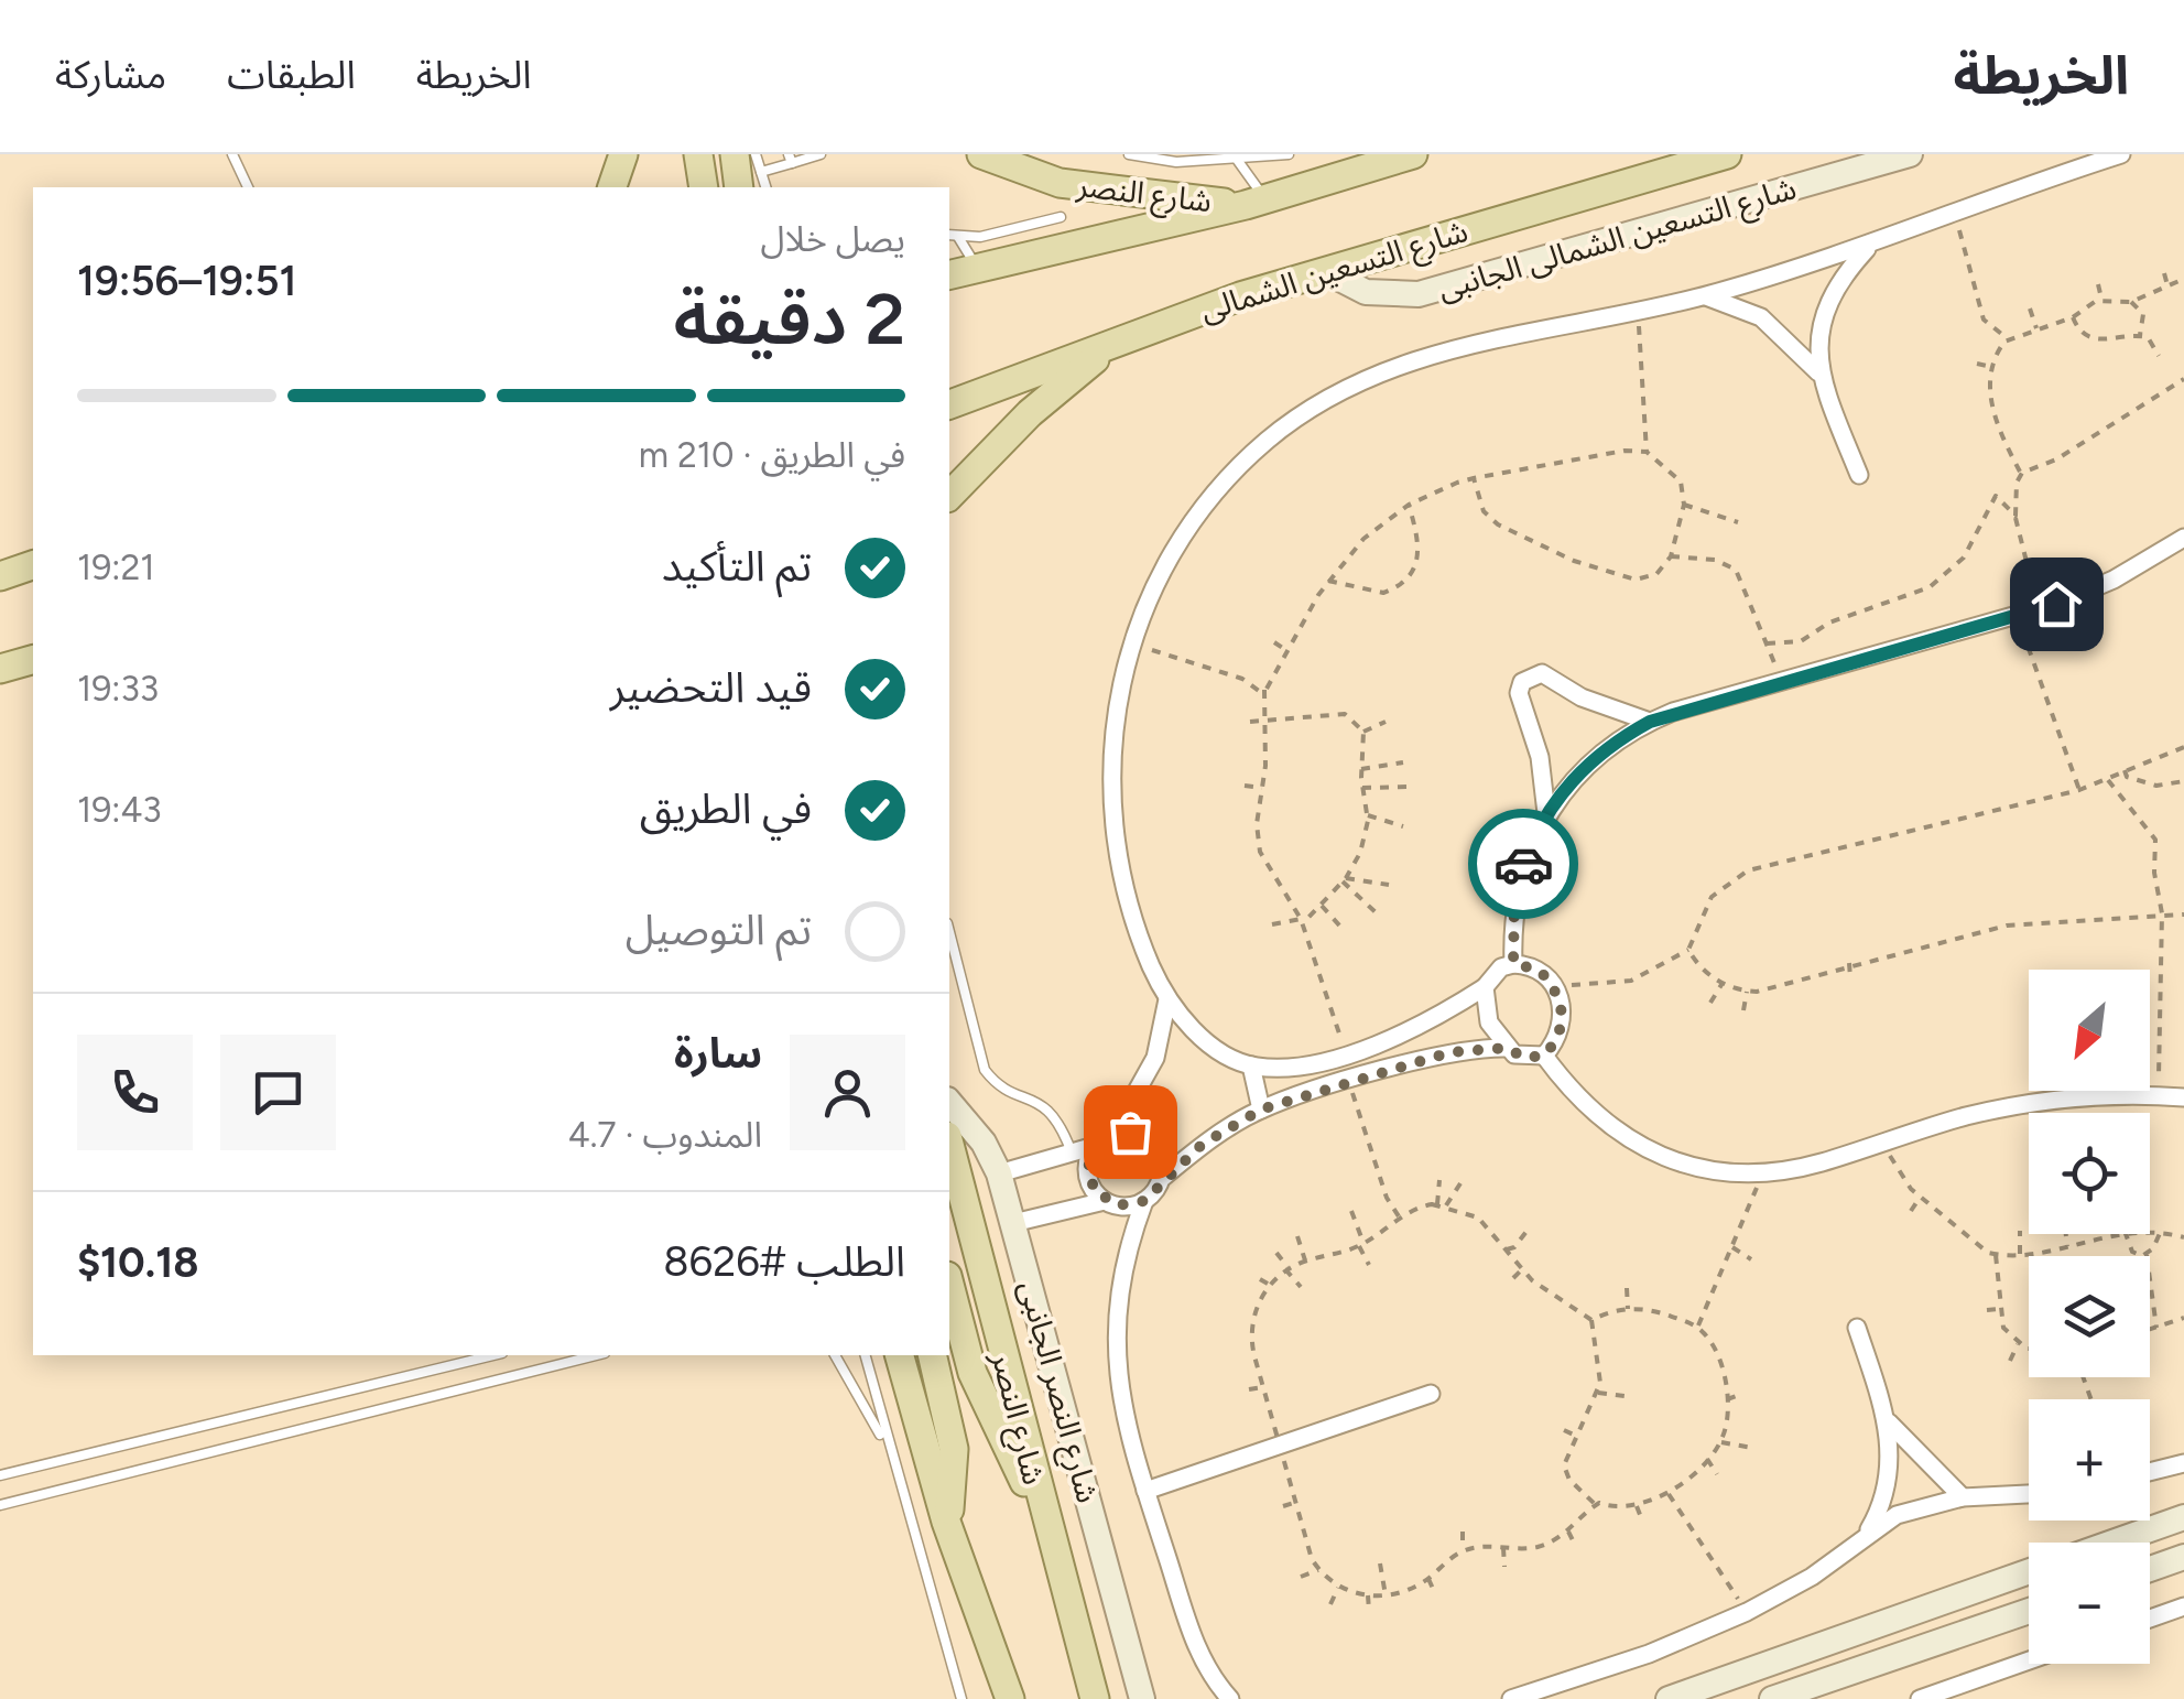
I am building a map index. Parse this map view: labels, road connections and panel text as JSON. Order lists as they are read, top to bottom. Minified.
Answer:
{"streets":{"main road":["شارع النصر","شارع التسعين الشمالى"],"street":["شارع التسعين الشمالى الجانبى","شارع النصر الجانبى"]},"crossings":[["شارع التسعين الشمالى الجانبى","شارع التسعين الشمالى"]],"north":"bottom left","page":{"header":"الخريطة","nav":["الخريطة","الطبقات","مشاركة"],"heading":["2 دقيقة","يصل خلال","19:51–19:56"],"panel":["سارة","المندوب · 4.7","الطلب #8626","$10.18"],"bar":"في الطريق · 210 m","list":[["تم التأكيد","19:21"],["قيد التحضير","19:33"],["في الطريق","19:43"],"تم التوصيل"],"map_buttons":["+","−"]}}
